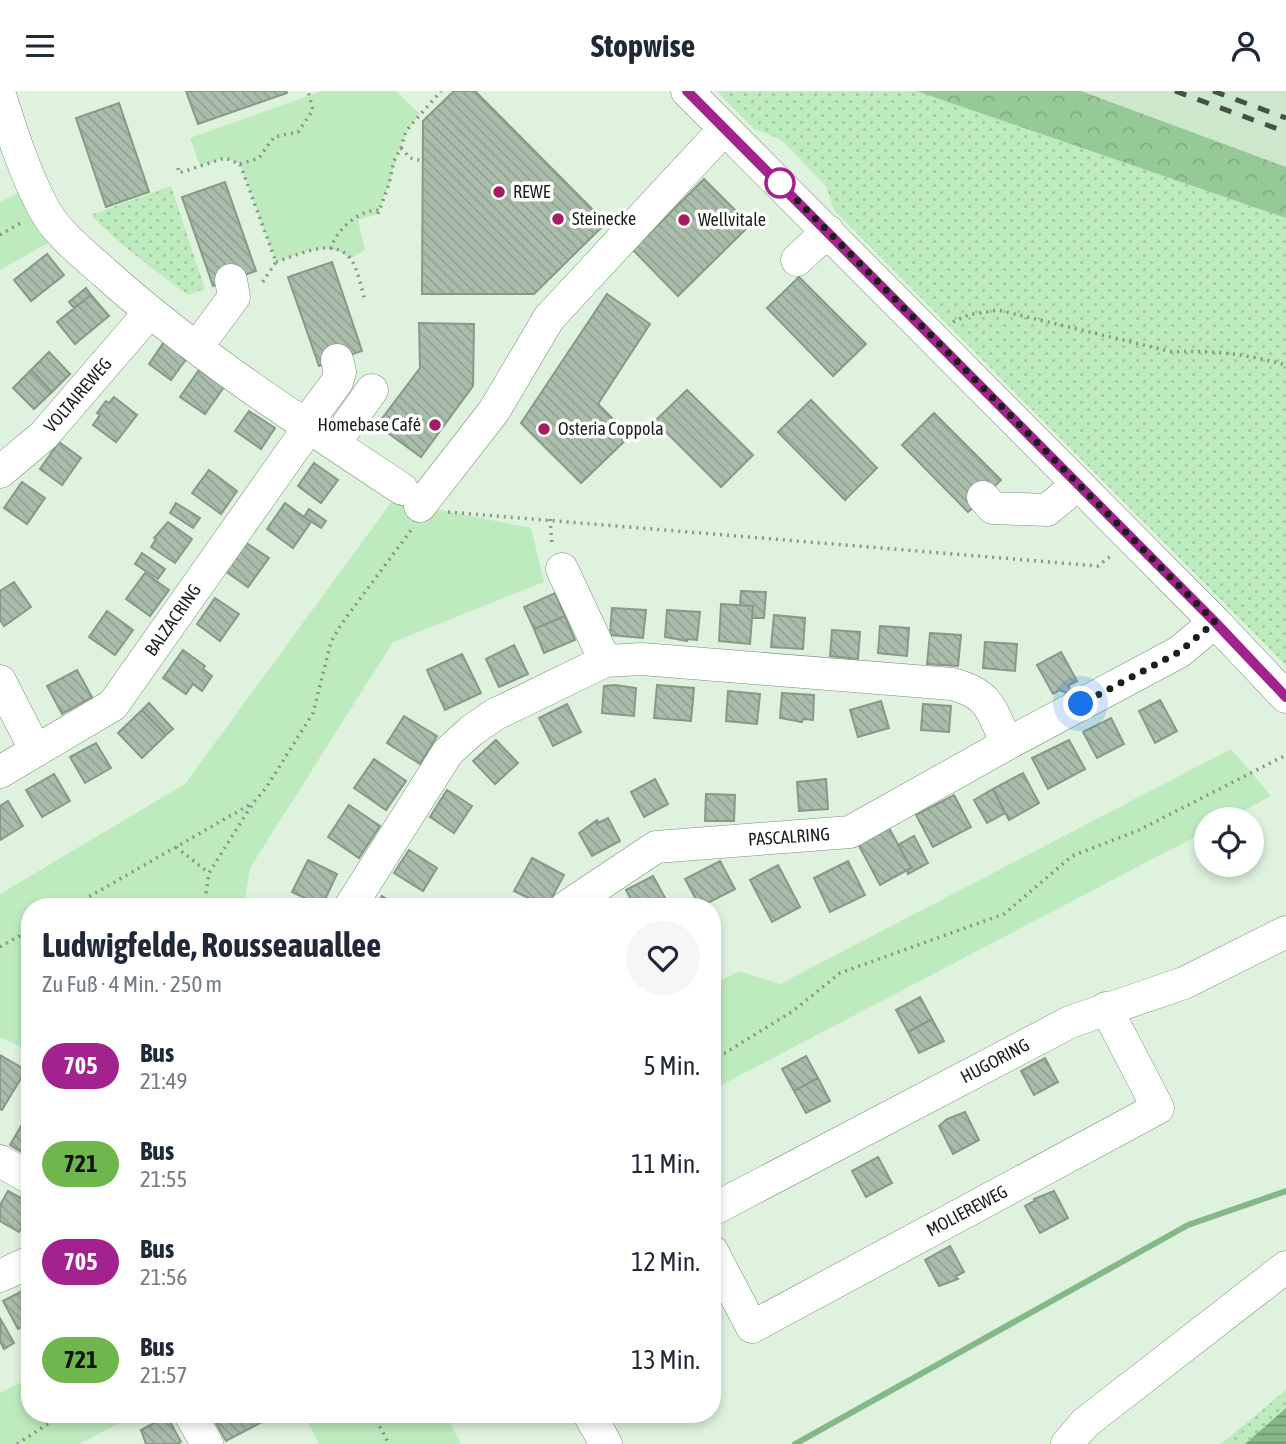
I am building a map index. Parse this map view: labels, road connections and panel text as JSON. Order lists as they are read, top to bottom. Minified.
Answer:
{"streets":{"street":["VOLTAIREWEG","BALZACRING","PASCALRING","HUGORING","MOLIEREWEG"]},"crossings":[["HUGORING","MOLIEREWEG"]],"places":["REWE","Steinecke","Wellvitale","Homebase Café","Osteria Coppola"],"lines":["bus line 705"],"page":{"header":"Stopwise","heading":["Ludwigfelde, Rousseauallee","Zu Fuß · 4 Min. · 250 m"],"list":[{"mark":"705","name":"Bus","note":"21:49","value":"5 Min."},{"mark":"721","name":"Bus","note":"21:55","value":"11 Min."},{"mark":"705","name":"Bus","note":"21:56","value":"12 Min."},{"mark":"721","name":"Bus","note":"21:57","value":"13 Min."}]}}
